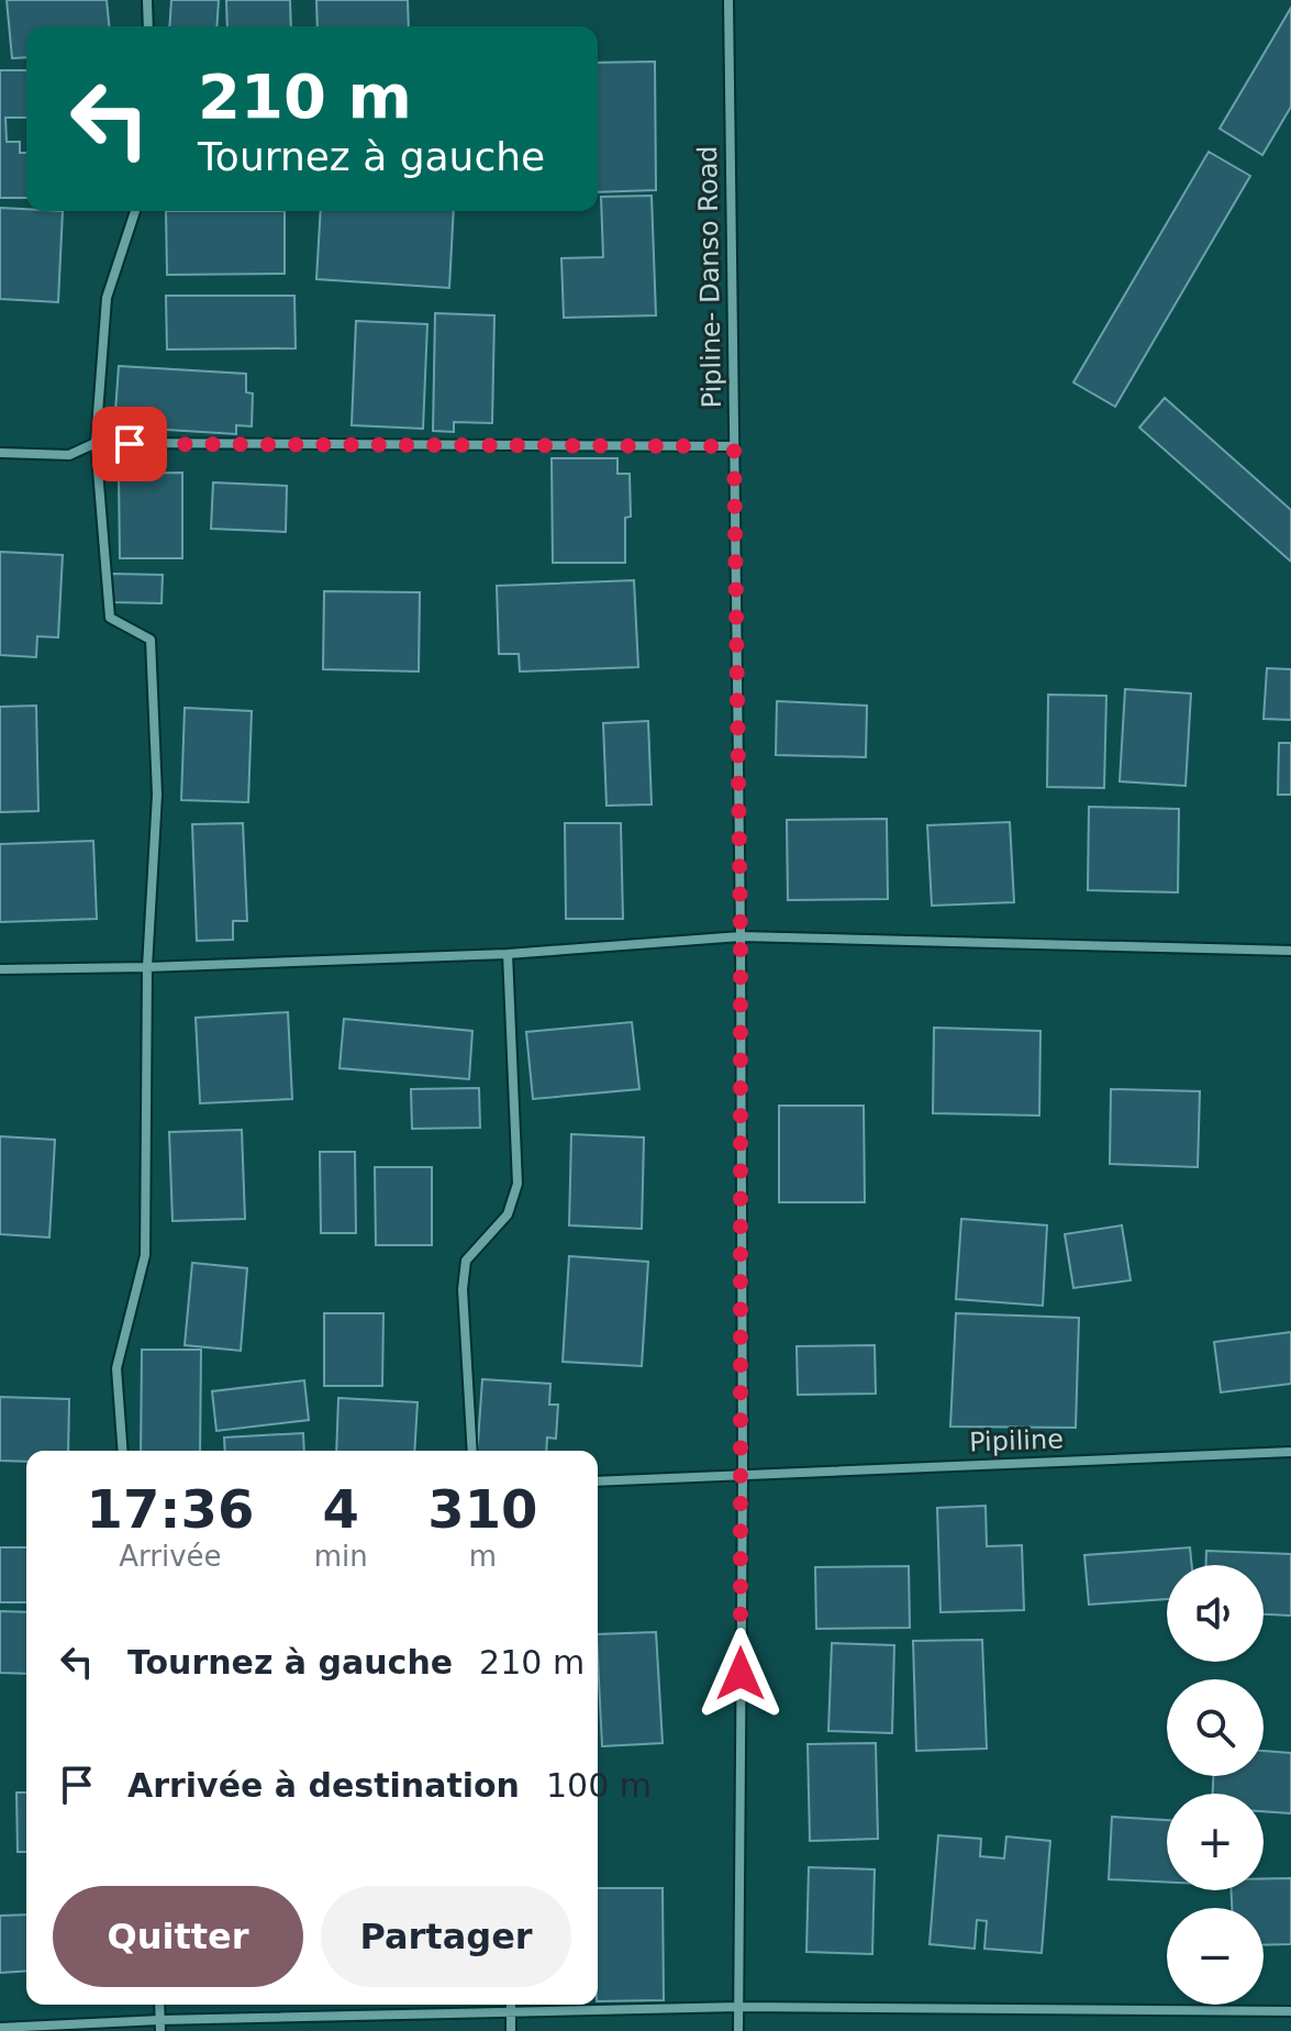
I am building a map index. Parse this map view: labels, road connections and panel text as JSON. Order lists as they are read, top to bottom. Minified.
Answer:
{"streets":{"street":["Pipline- Danso Road","Pipiline"]},"crossings":[["Pipline- Danso Road","Pipiline"]],"page":{"turn":["210 m","Tournez à gauche"],"eta":["17:36","Arrivée","4","min","310","m"],"map_buttons":["+","−"],"list":[{"name":"Tournez à gauche","value":"210 m"},{"name":"Arrivée à destination","value":"100 m"}],"buttons":["Quitter","Partager"]}}
